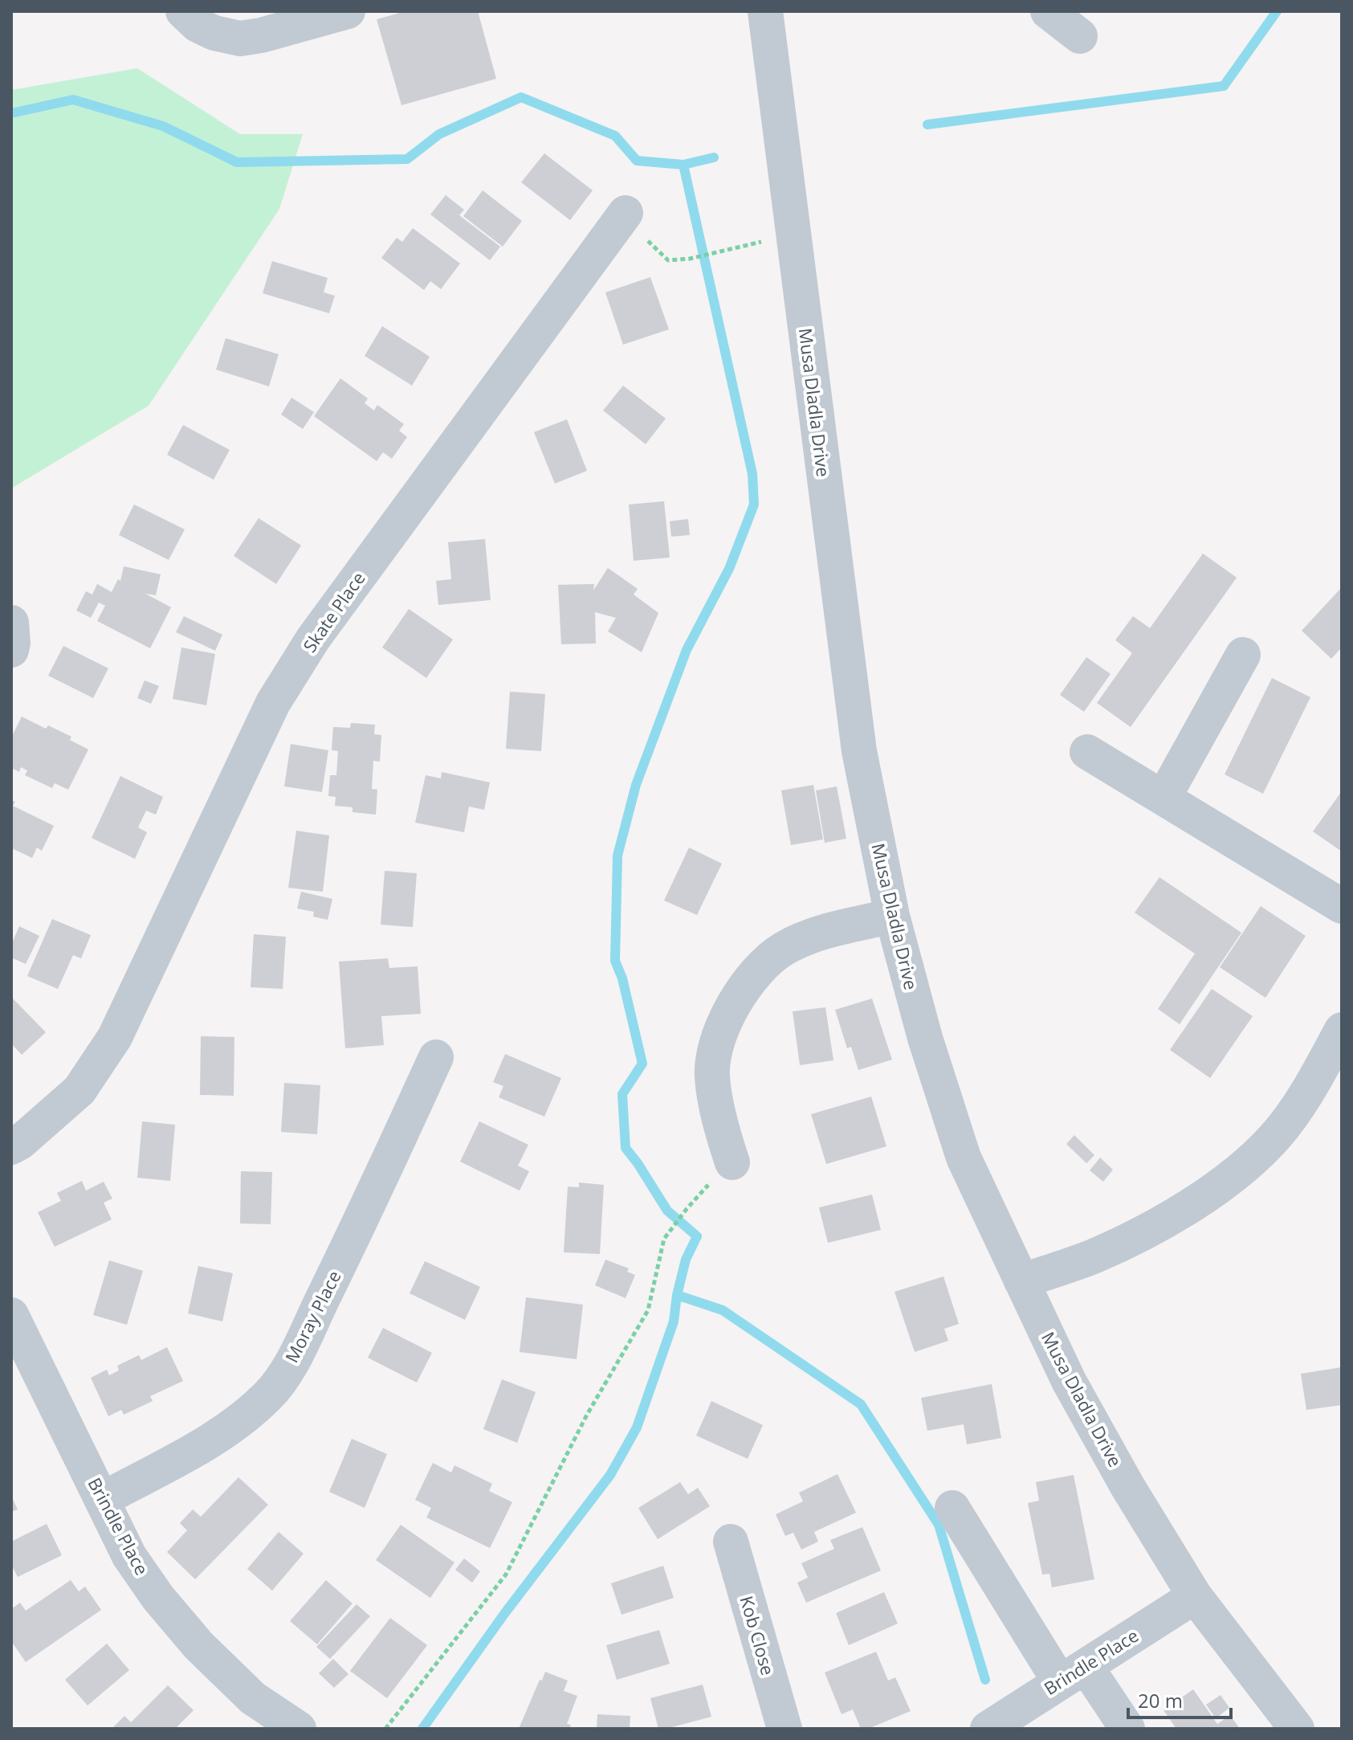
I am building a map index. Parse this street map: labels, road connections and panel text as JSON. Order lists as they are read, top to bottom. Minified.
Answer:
{"streets":{"street":["Musa Dladla Drive","Skate Place","Moray Place","Brindle Place","Kob Close"]},"crossings":[["Musa Dladla Drive","Brindle Place"],["Moray Place","Brindle Place"]],"scale_bar":"20 m"}
